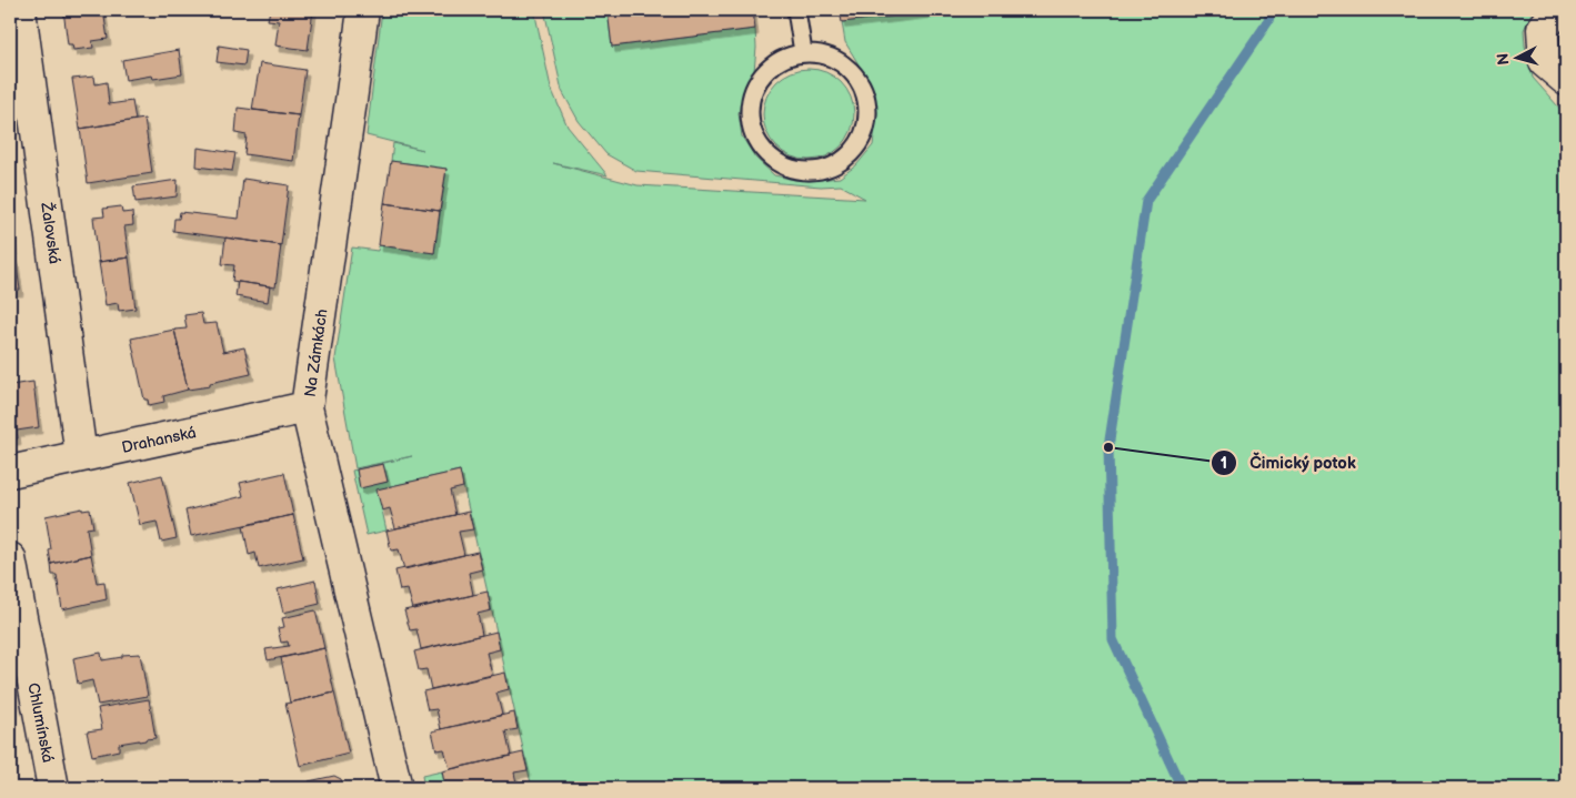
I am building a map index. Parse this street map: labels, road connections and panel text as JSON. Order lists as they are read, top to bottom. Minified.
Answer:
{"streets":{"street":["Žalovská","Na Zámkách","Drahanská","Chlumínská"]},"crossings":[["Žalovská","Drahanská"],["Na Zámkách","Drahanská"]],"places":["Čimický potok"],"north":"left"}
